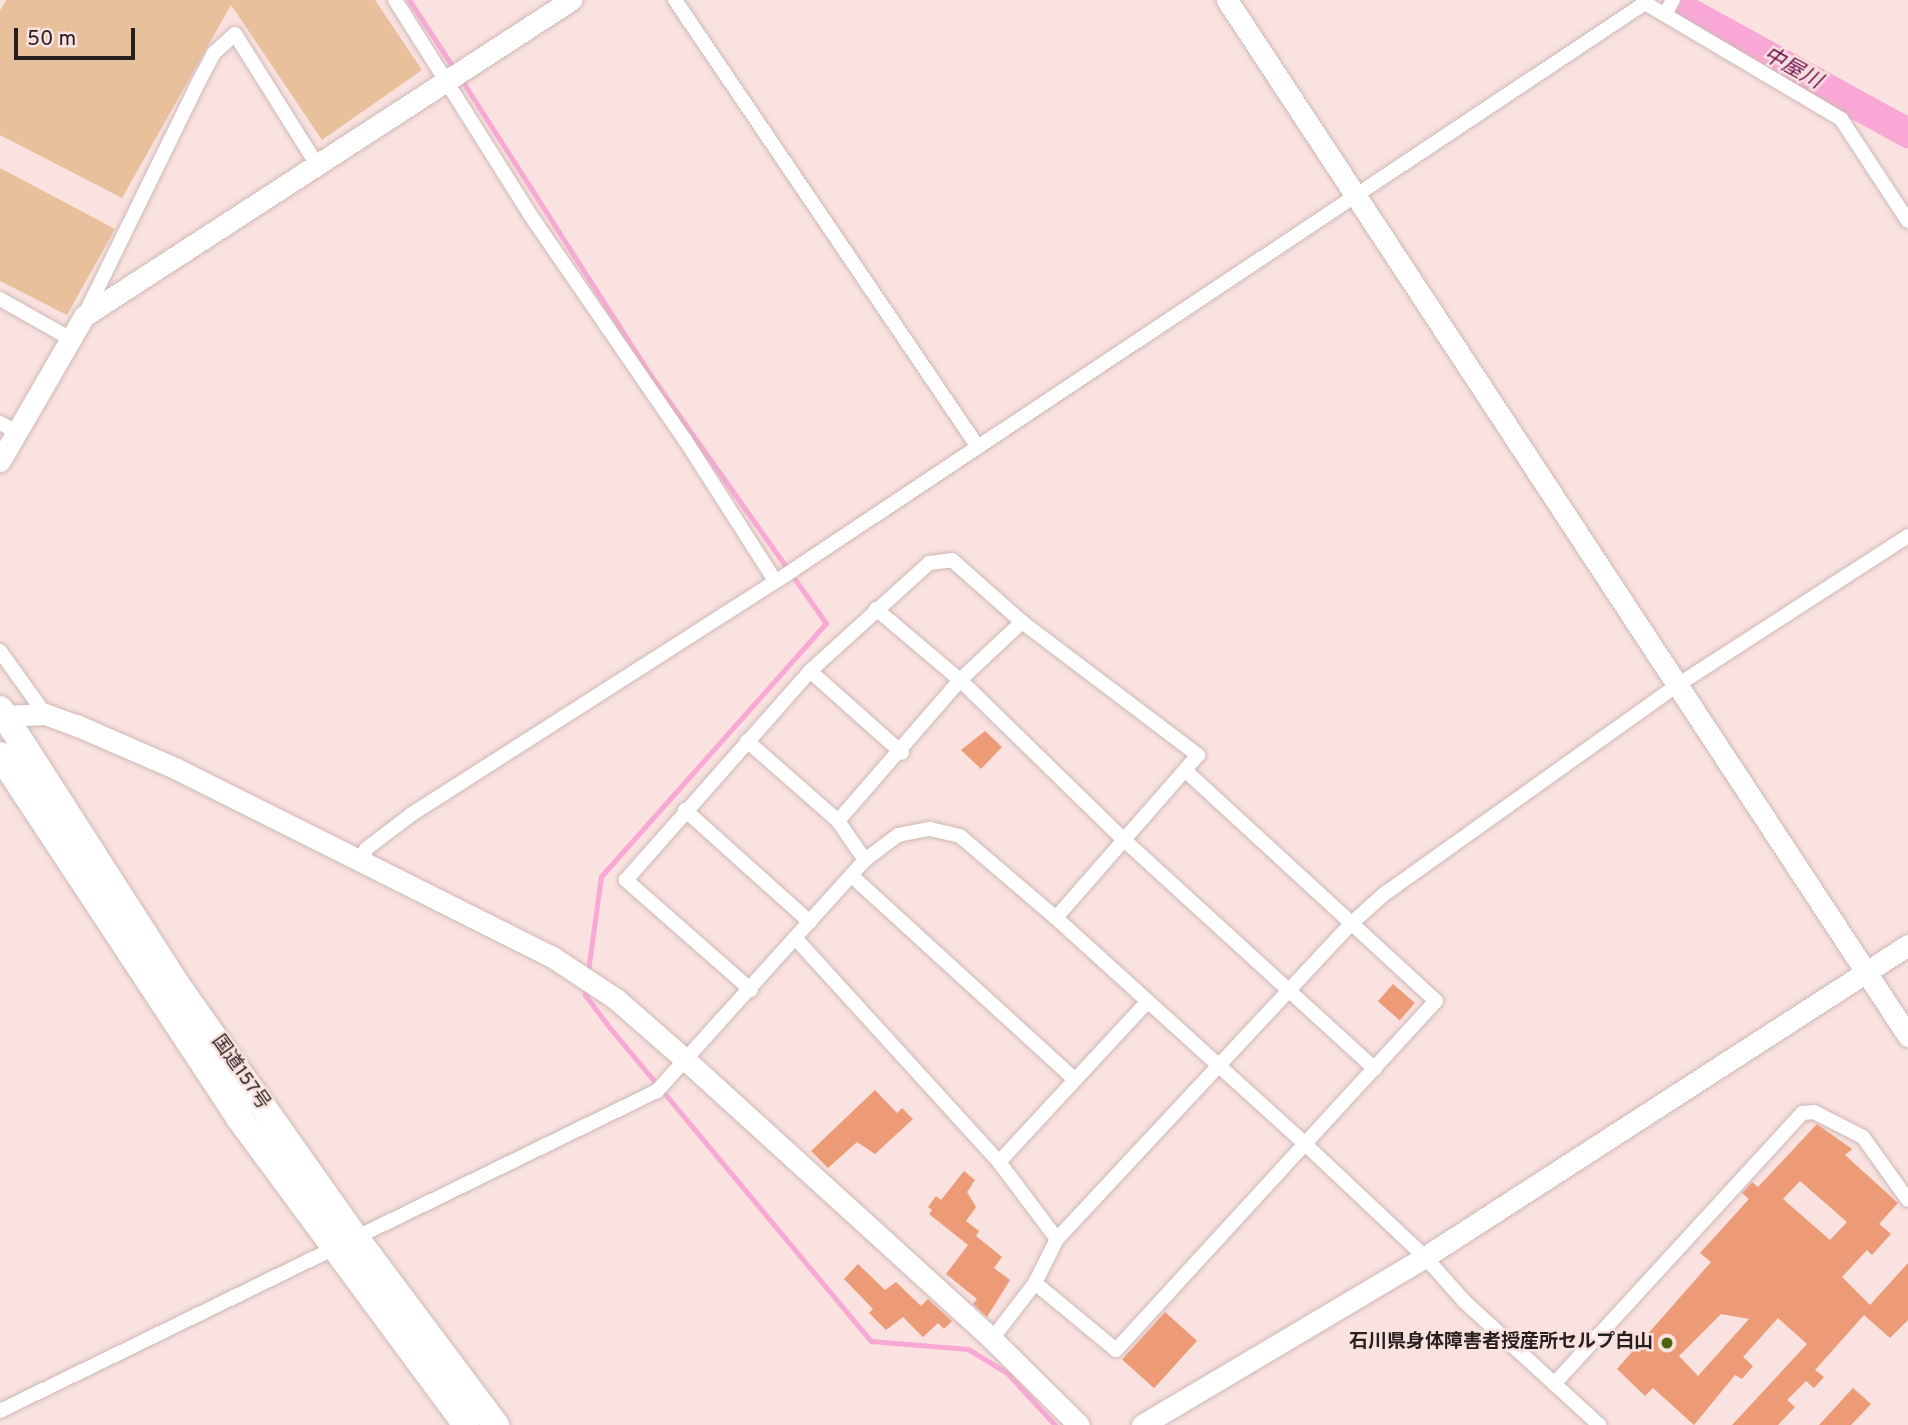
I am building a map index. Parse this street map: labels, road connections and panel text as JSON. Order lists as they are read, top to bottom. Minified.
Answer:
{"streets":{"highway":["国道157号"]},"water":["中屋川"],"places":["石川県身体障害者授産所セルプ白山"],"scale_bar":"50 m"}
